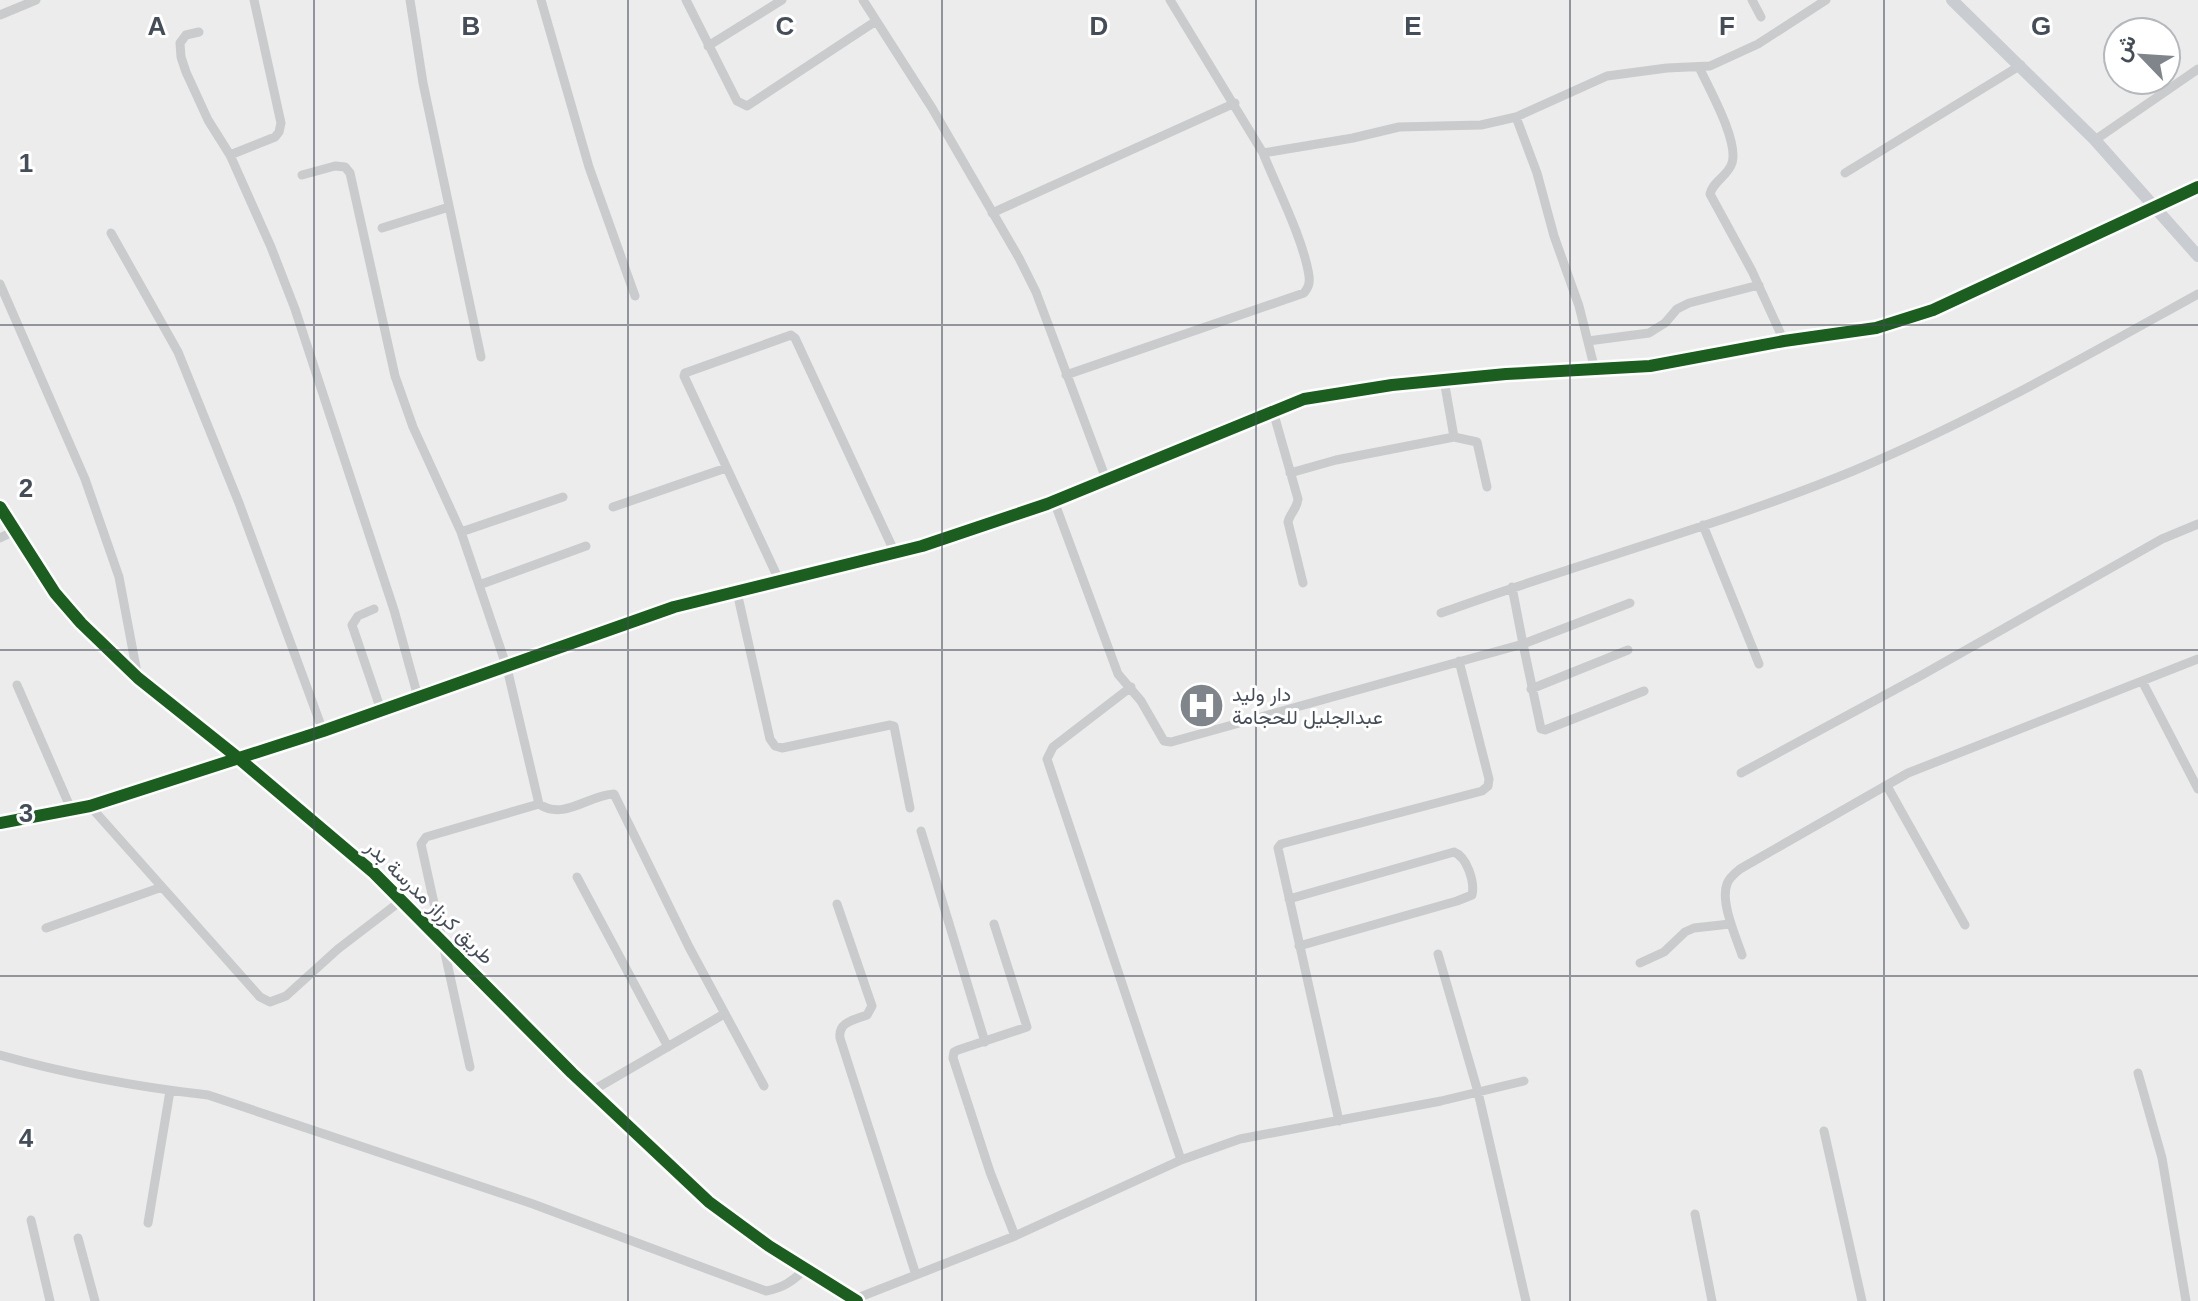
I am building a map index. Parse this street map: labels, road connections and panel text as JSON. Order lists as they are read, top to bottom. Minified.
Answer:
{"streets":{"street":["طريق كرزاز مدرسة بدر"]},"places":{"hospital":["دار وليد عبدالجليل للحجامة"]},"north":"top left","grid":{"columns":["A","B","C","D","E","F","G"],"rows":["1","2","3","4"]}}
